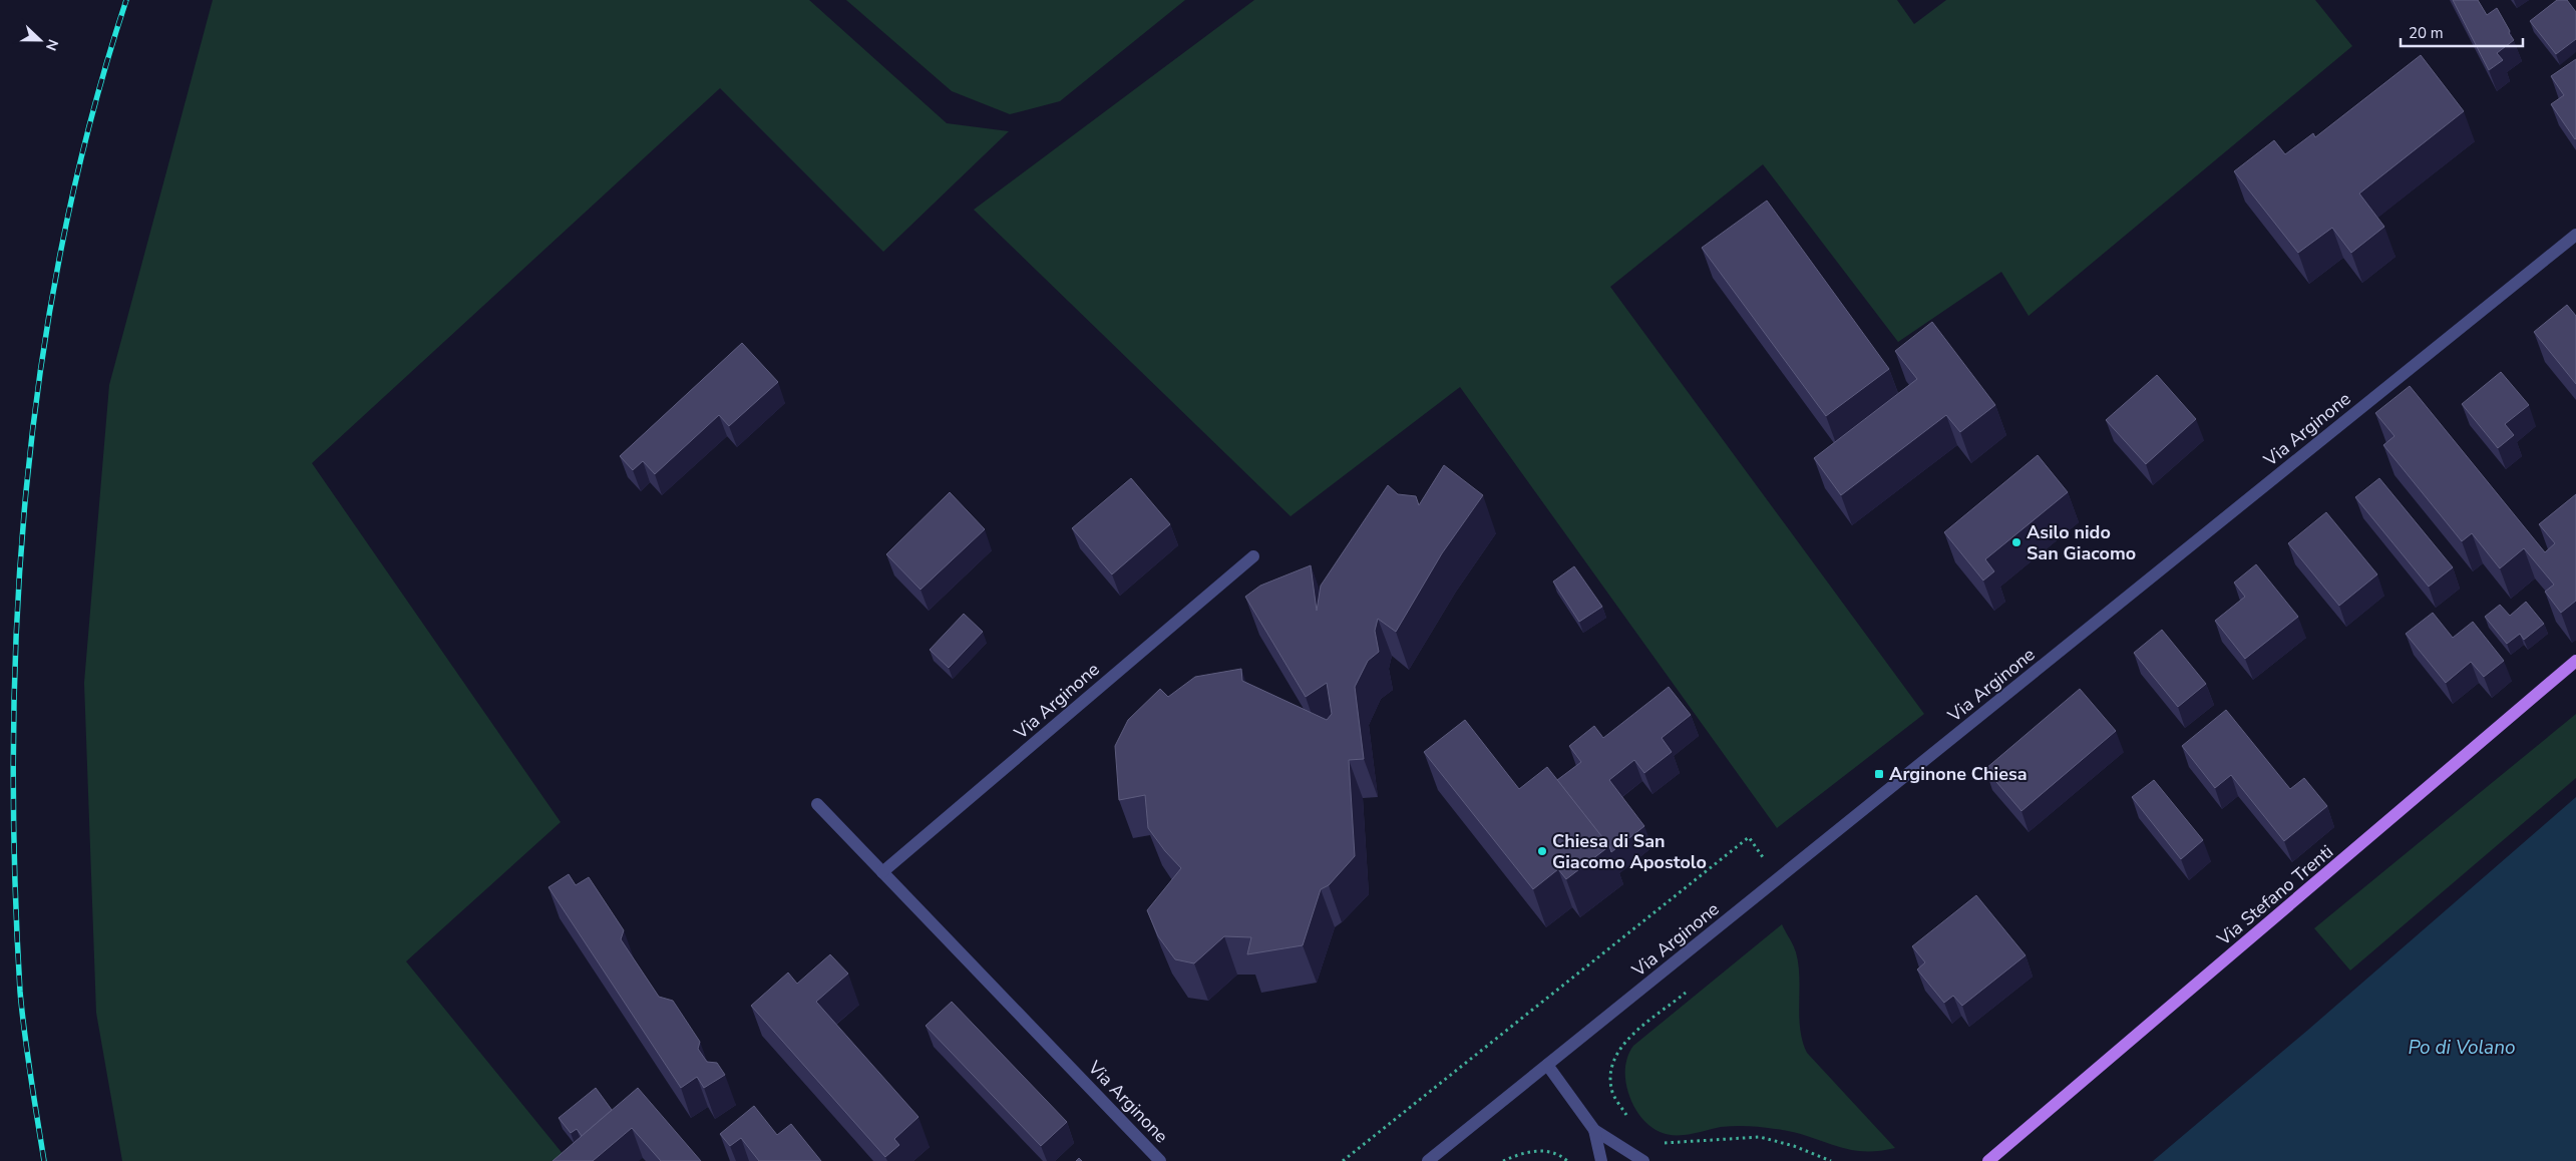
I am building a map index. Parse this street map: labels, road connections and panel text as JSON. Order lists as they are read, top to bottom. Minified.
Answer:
{"streets":{"main road":["Via Stefano Trenti"],"street":["Via Arginone"]},"water":["Po di Volano"],"places":{"other":["Asilo nido San Giacomo","Chiesa di San Giacomo Apostolo"],"transit":["Arginone Chiesa"]},"scale_bar":"20 m","north":"right"}
